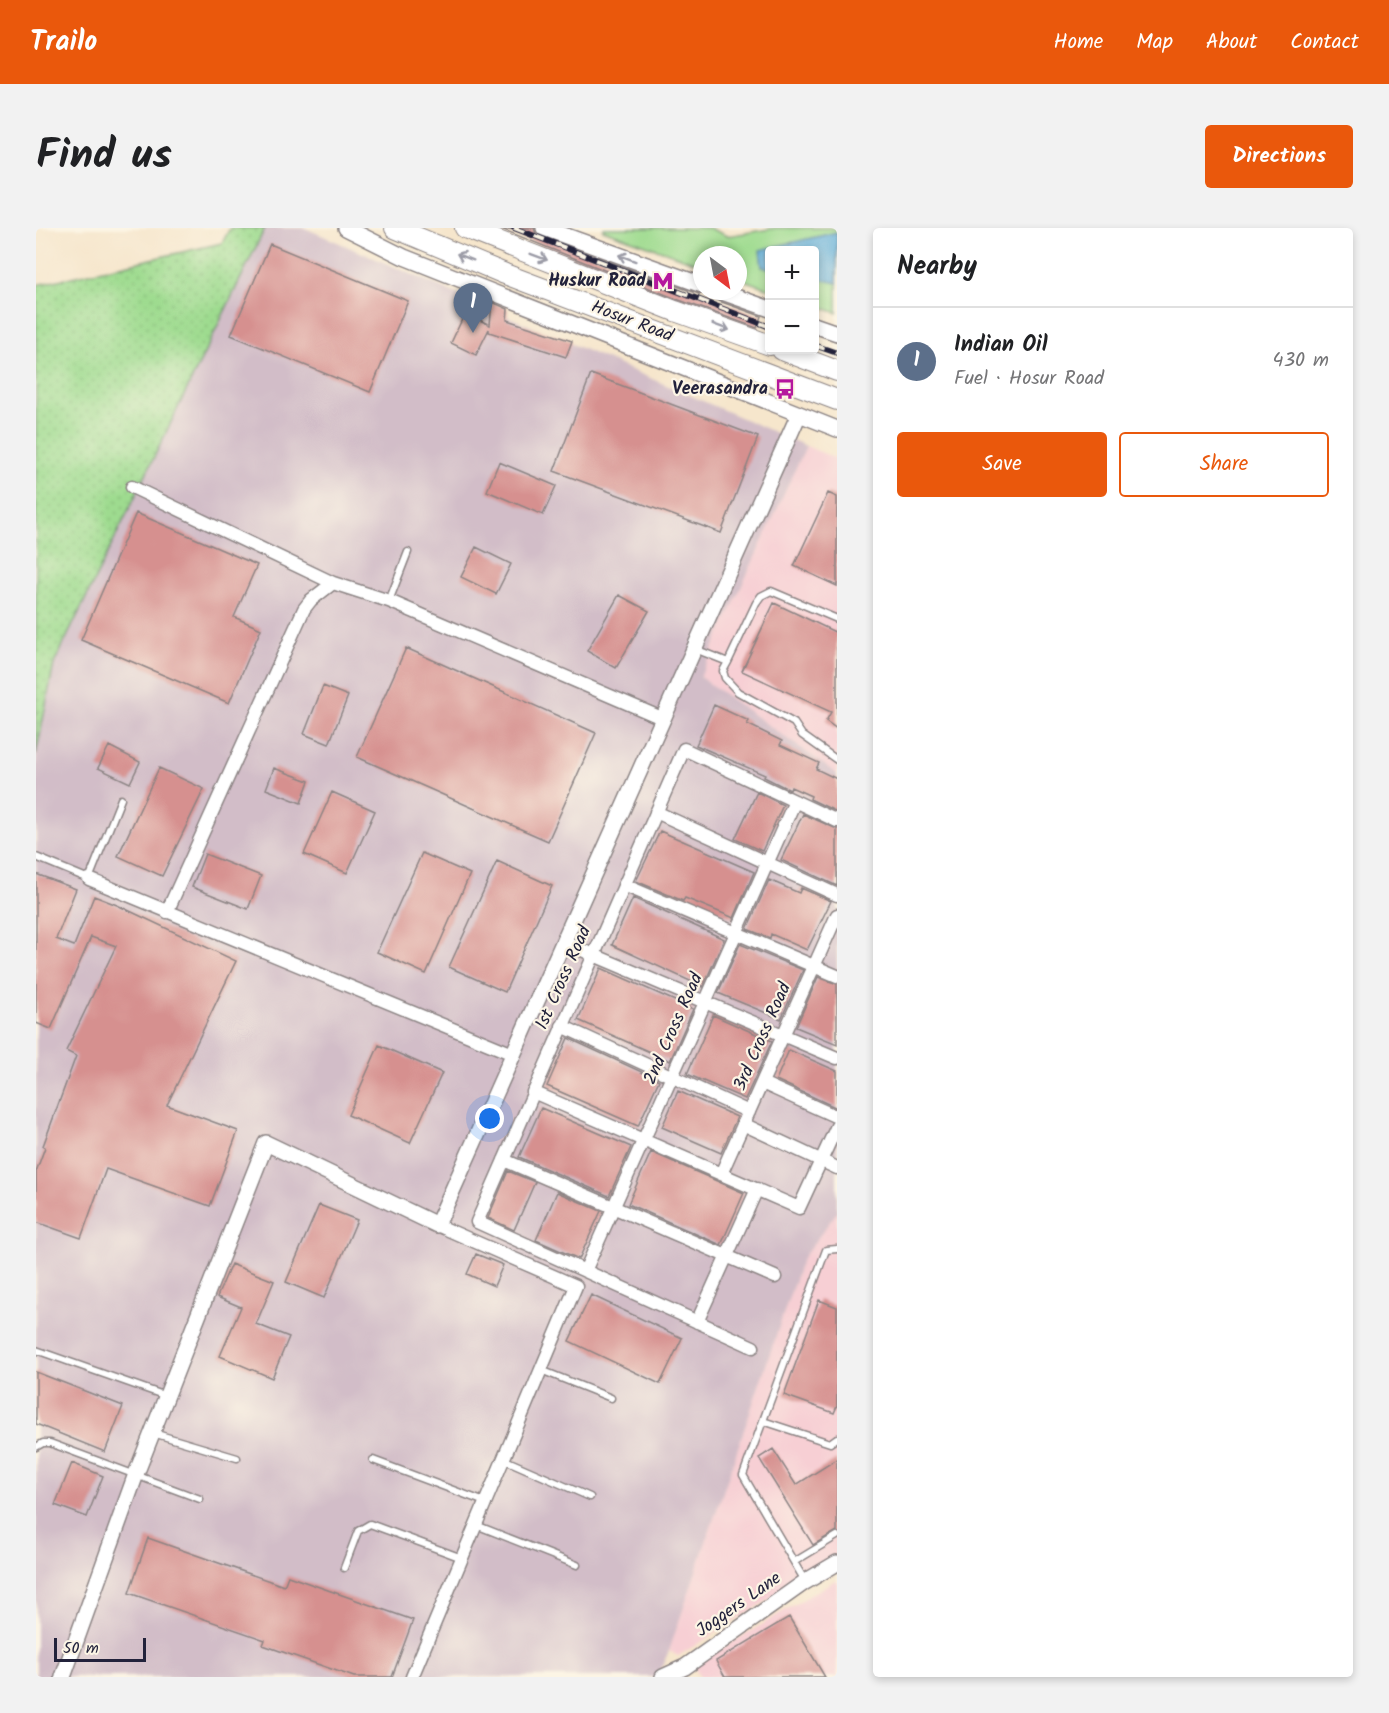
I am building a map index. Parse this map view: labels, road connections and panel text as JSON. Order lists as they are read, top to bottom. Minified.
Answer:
{"streets":{"highway":["Hosur Road"],"street":["1st Cross Road","2nd Cross Road","3rd Cross Road","Joggers Lane"]},"crossings":[["1st Cross Road","2nd Cross Road"]],"places":{"metro station":["Huskur Road"],"bus stop":["Veerasandra"]},"scale_bar":"50 m","north":"bottom right","page":{"header":"Trailo","nav":["Home","Map","About","Contact"],"title":"Find us","buttons":["Directions",["Save","Share"]],"heading":"Nearby","map_buttons":["+","−"],"pins":"1","list":[{"mark":"1","name":"Indian Oil","note":"Fuel · Hosur Road","value":"430 m"}],"scale":"50 m"}}
